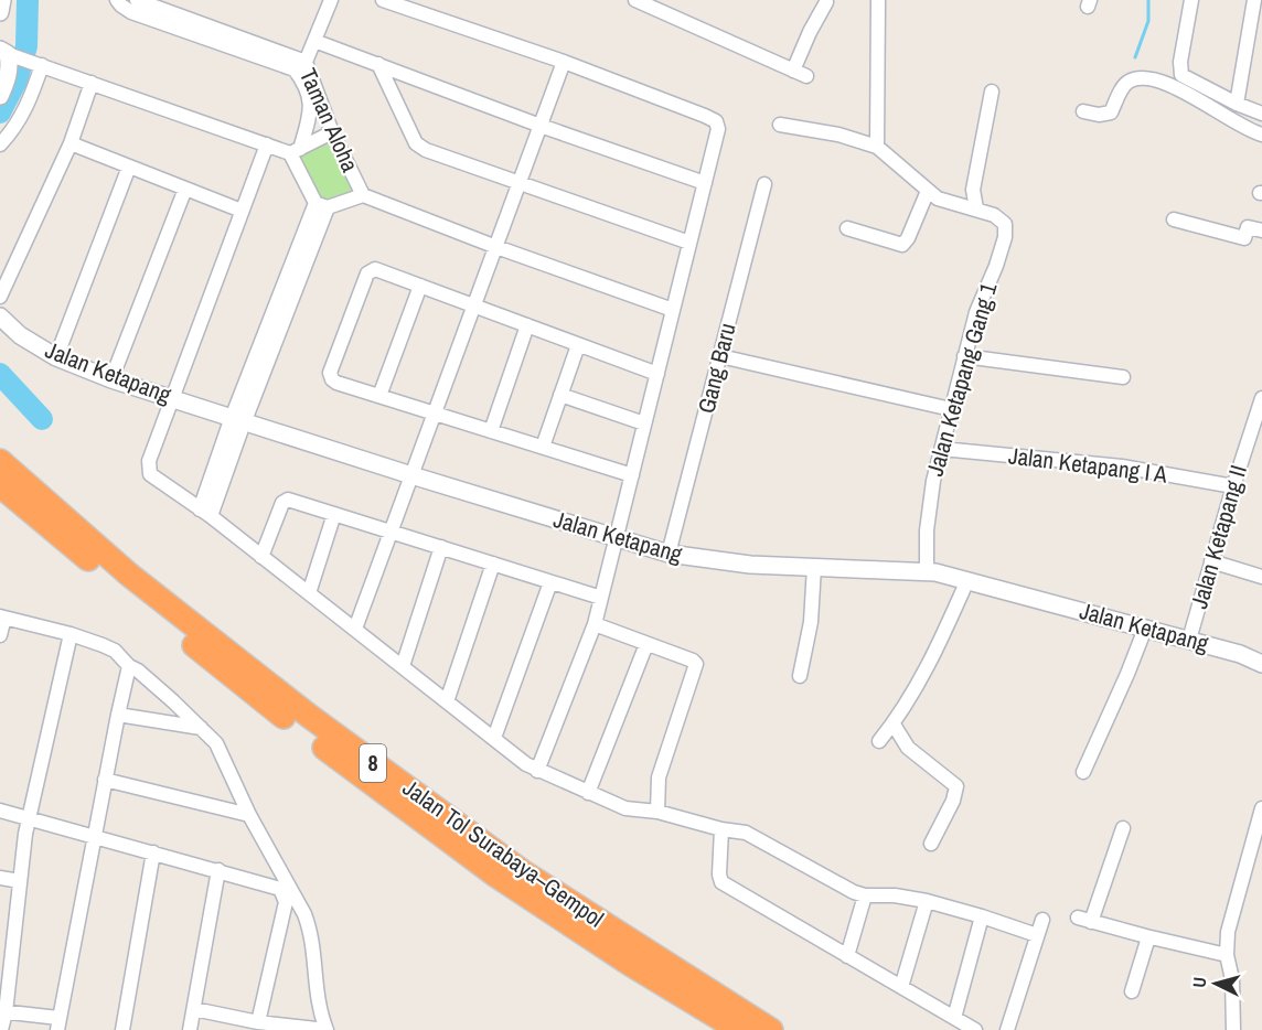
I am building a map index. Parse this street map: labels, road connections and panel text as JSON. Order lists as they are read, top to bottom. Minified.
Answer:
{"streets":{"highway":["8","Jalan Tol Surabaya–Gempol"],"street":["Taman Aloha","Gang Baru","Jalan Ketapang","Jalan Ketapang Gang 1","Jalan Ketapang I A","Jalan Ketapang II"]},"crossings":[["Gang Baru","Jalan Ketapang"],["Jalan Ketapang","Jalan Ketapang Gang 1"],["Jalan Ketapang","Jalan Ketapang II"],["Jalan Ketapang Gang 1","Jalan Ketapang I A"],["Jalan Ketapang I A","Jalan Ketapang II"]],"north":"left"}
